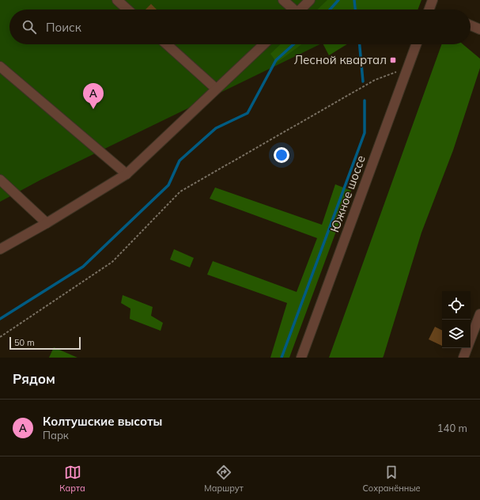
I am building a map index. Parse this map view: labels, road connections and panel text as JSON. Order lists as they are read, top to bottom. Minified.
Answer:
{"streets":{"street":["Южное шоссе"]},"places":{"transit":["Лесной квартал"]},"scale_bar":"50 m","page":{"search":"Поиск","pins":"A","scale":"50 m","heading":"Рядом","list":[{"mark":"A","name":"Колтушские высоты","note":"Парк","value":"140 m"}],"nav":["Карта","Маршрут","Сохранённые"]}}
